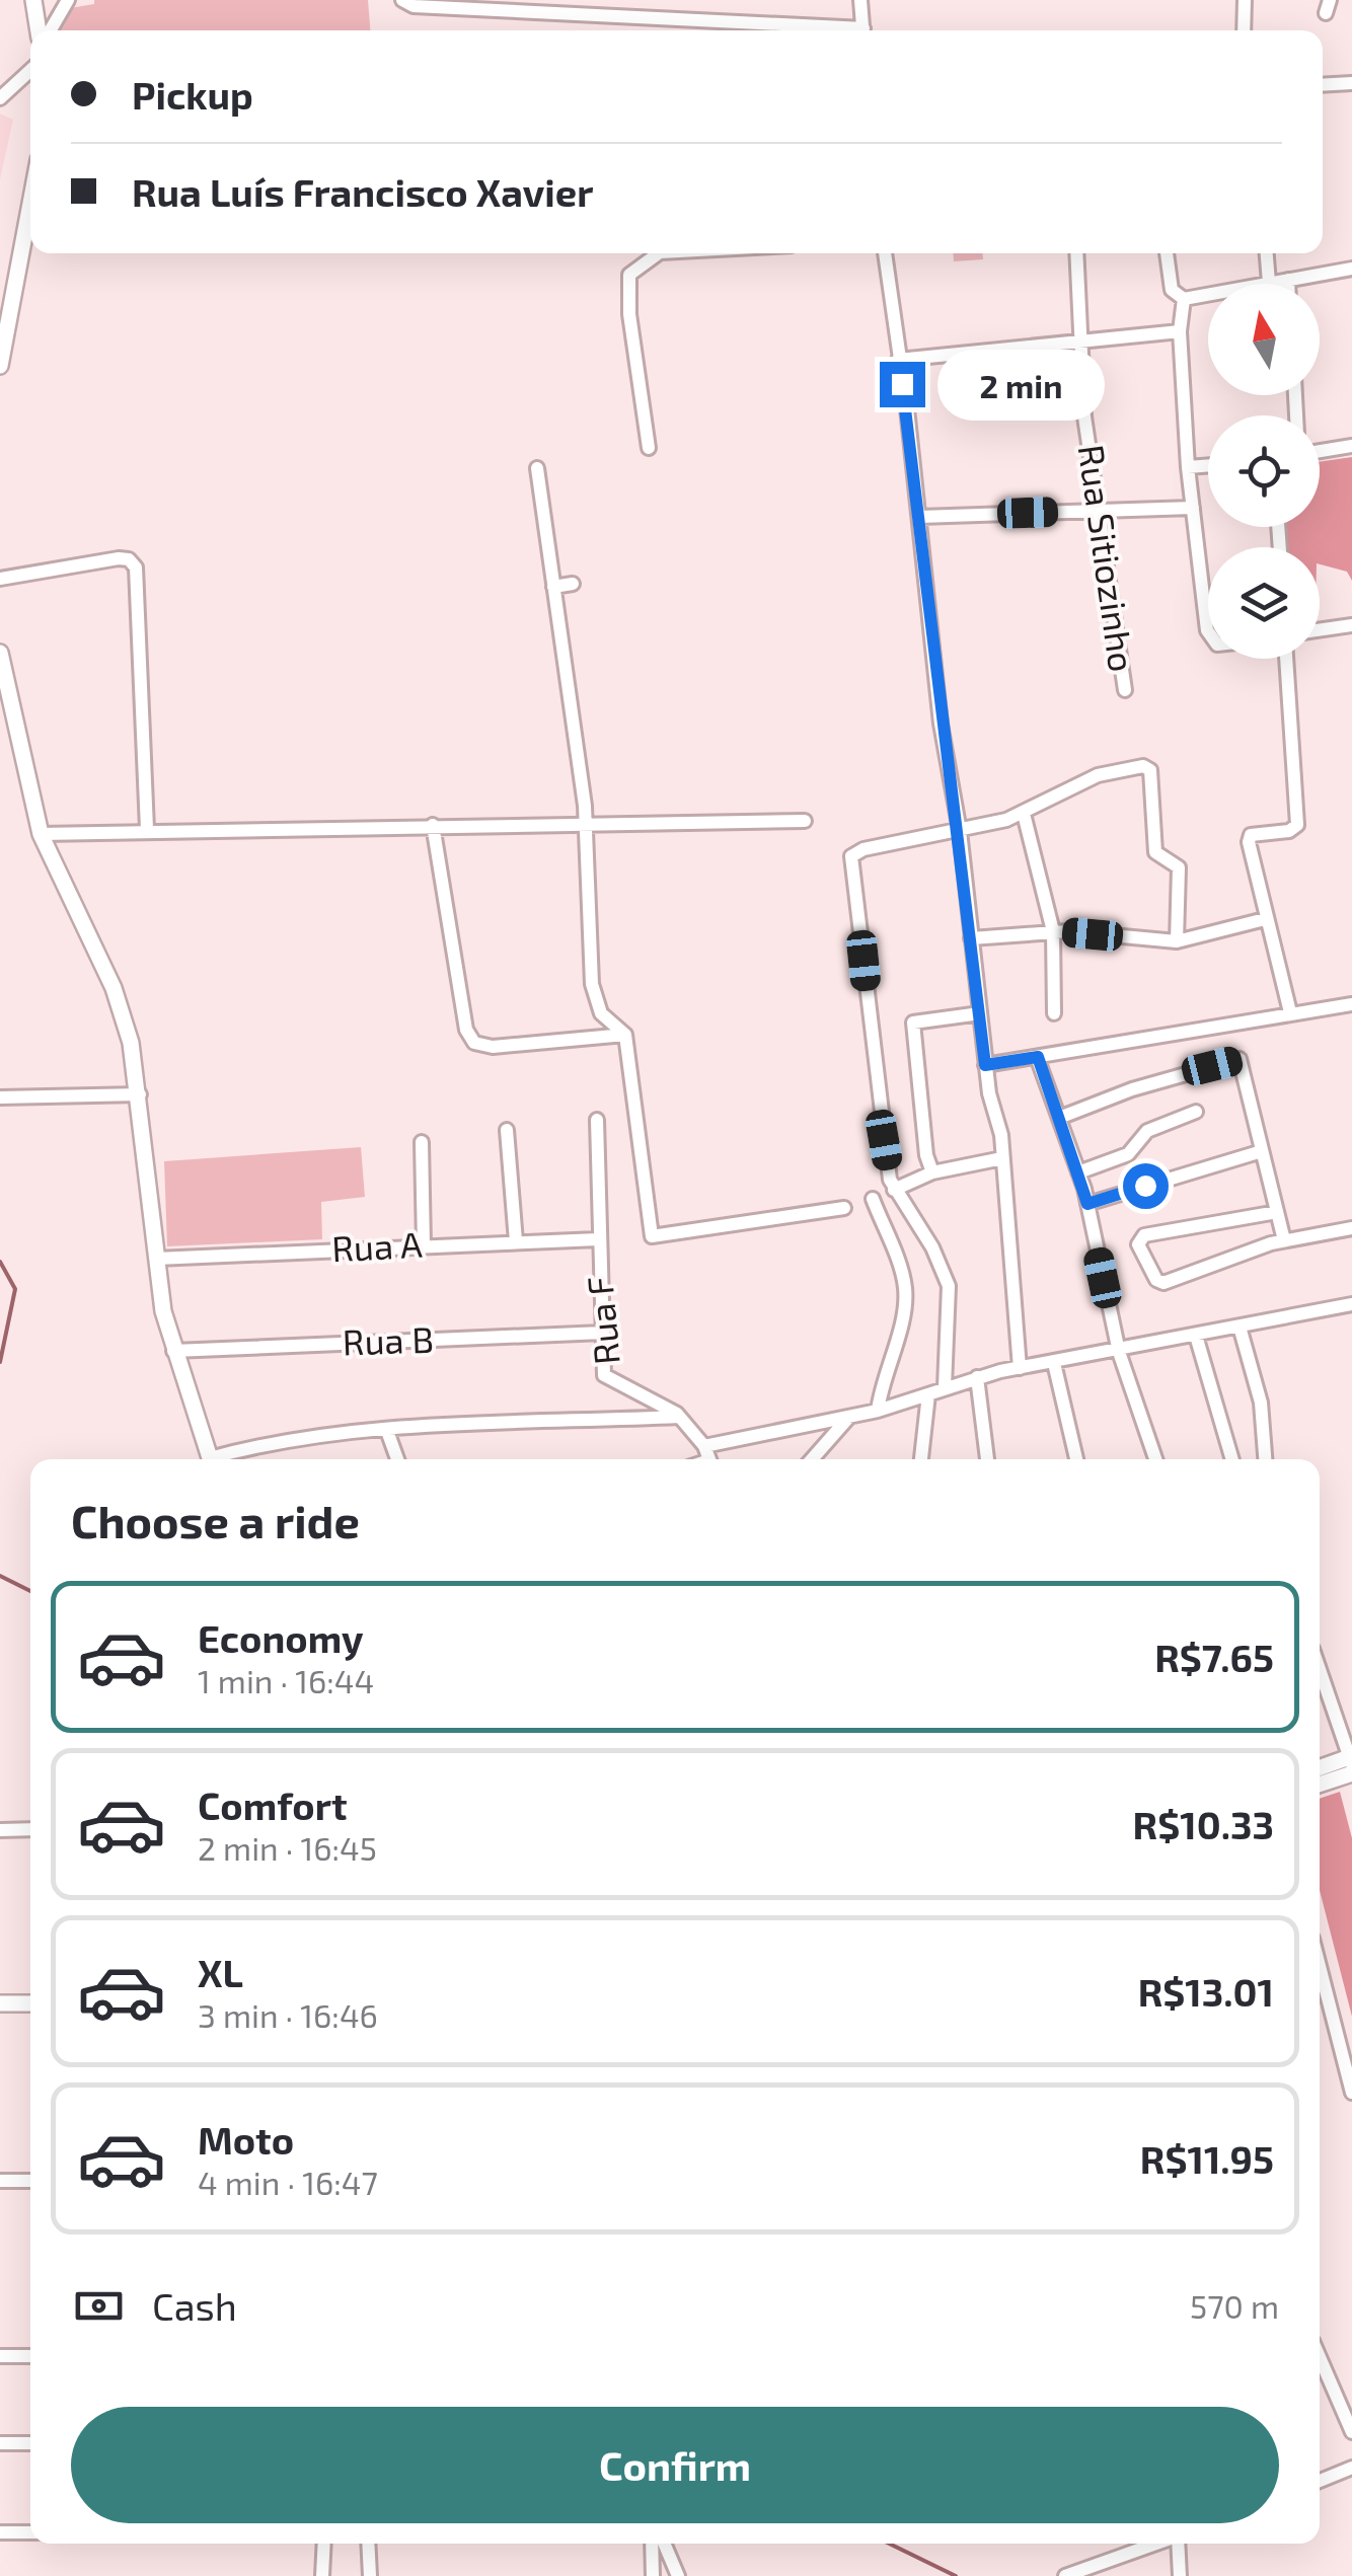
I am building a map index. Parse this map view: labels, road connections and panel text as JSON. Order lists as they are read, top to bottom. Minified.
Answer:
{"streets":{"street":["Rua Sitiozinho","Rua A","Rua F","Rua B"]},"crossings":[["Rua A","Rua F"],["Rua F","Rua B"]],"north":"top","page":{"banner":["Pickup","Rua Luís Francisco Xavier"],"bubble":"2 min","heading":"Choose a ride","list":[{"name":"Economy","note":"1 min · 16:44","value":"R$7.65"},{"name":"Comfort","note":"2 min · 16:45","value":"R$10.33"},{"name":"XL","note":"3 min · 16:46","value":"R$13.01"},{"name":"Moto","note":"4 min · 16:47","value":"R$11.95"}],"pay":["Cash","570 m"],"buttons":"Confirm"}}
